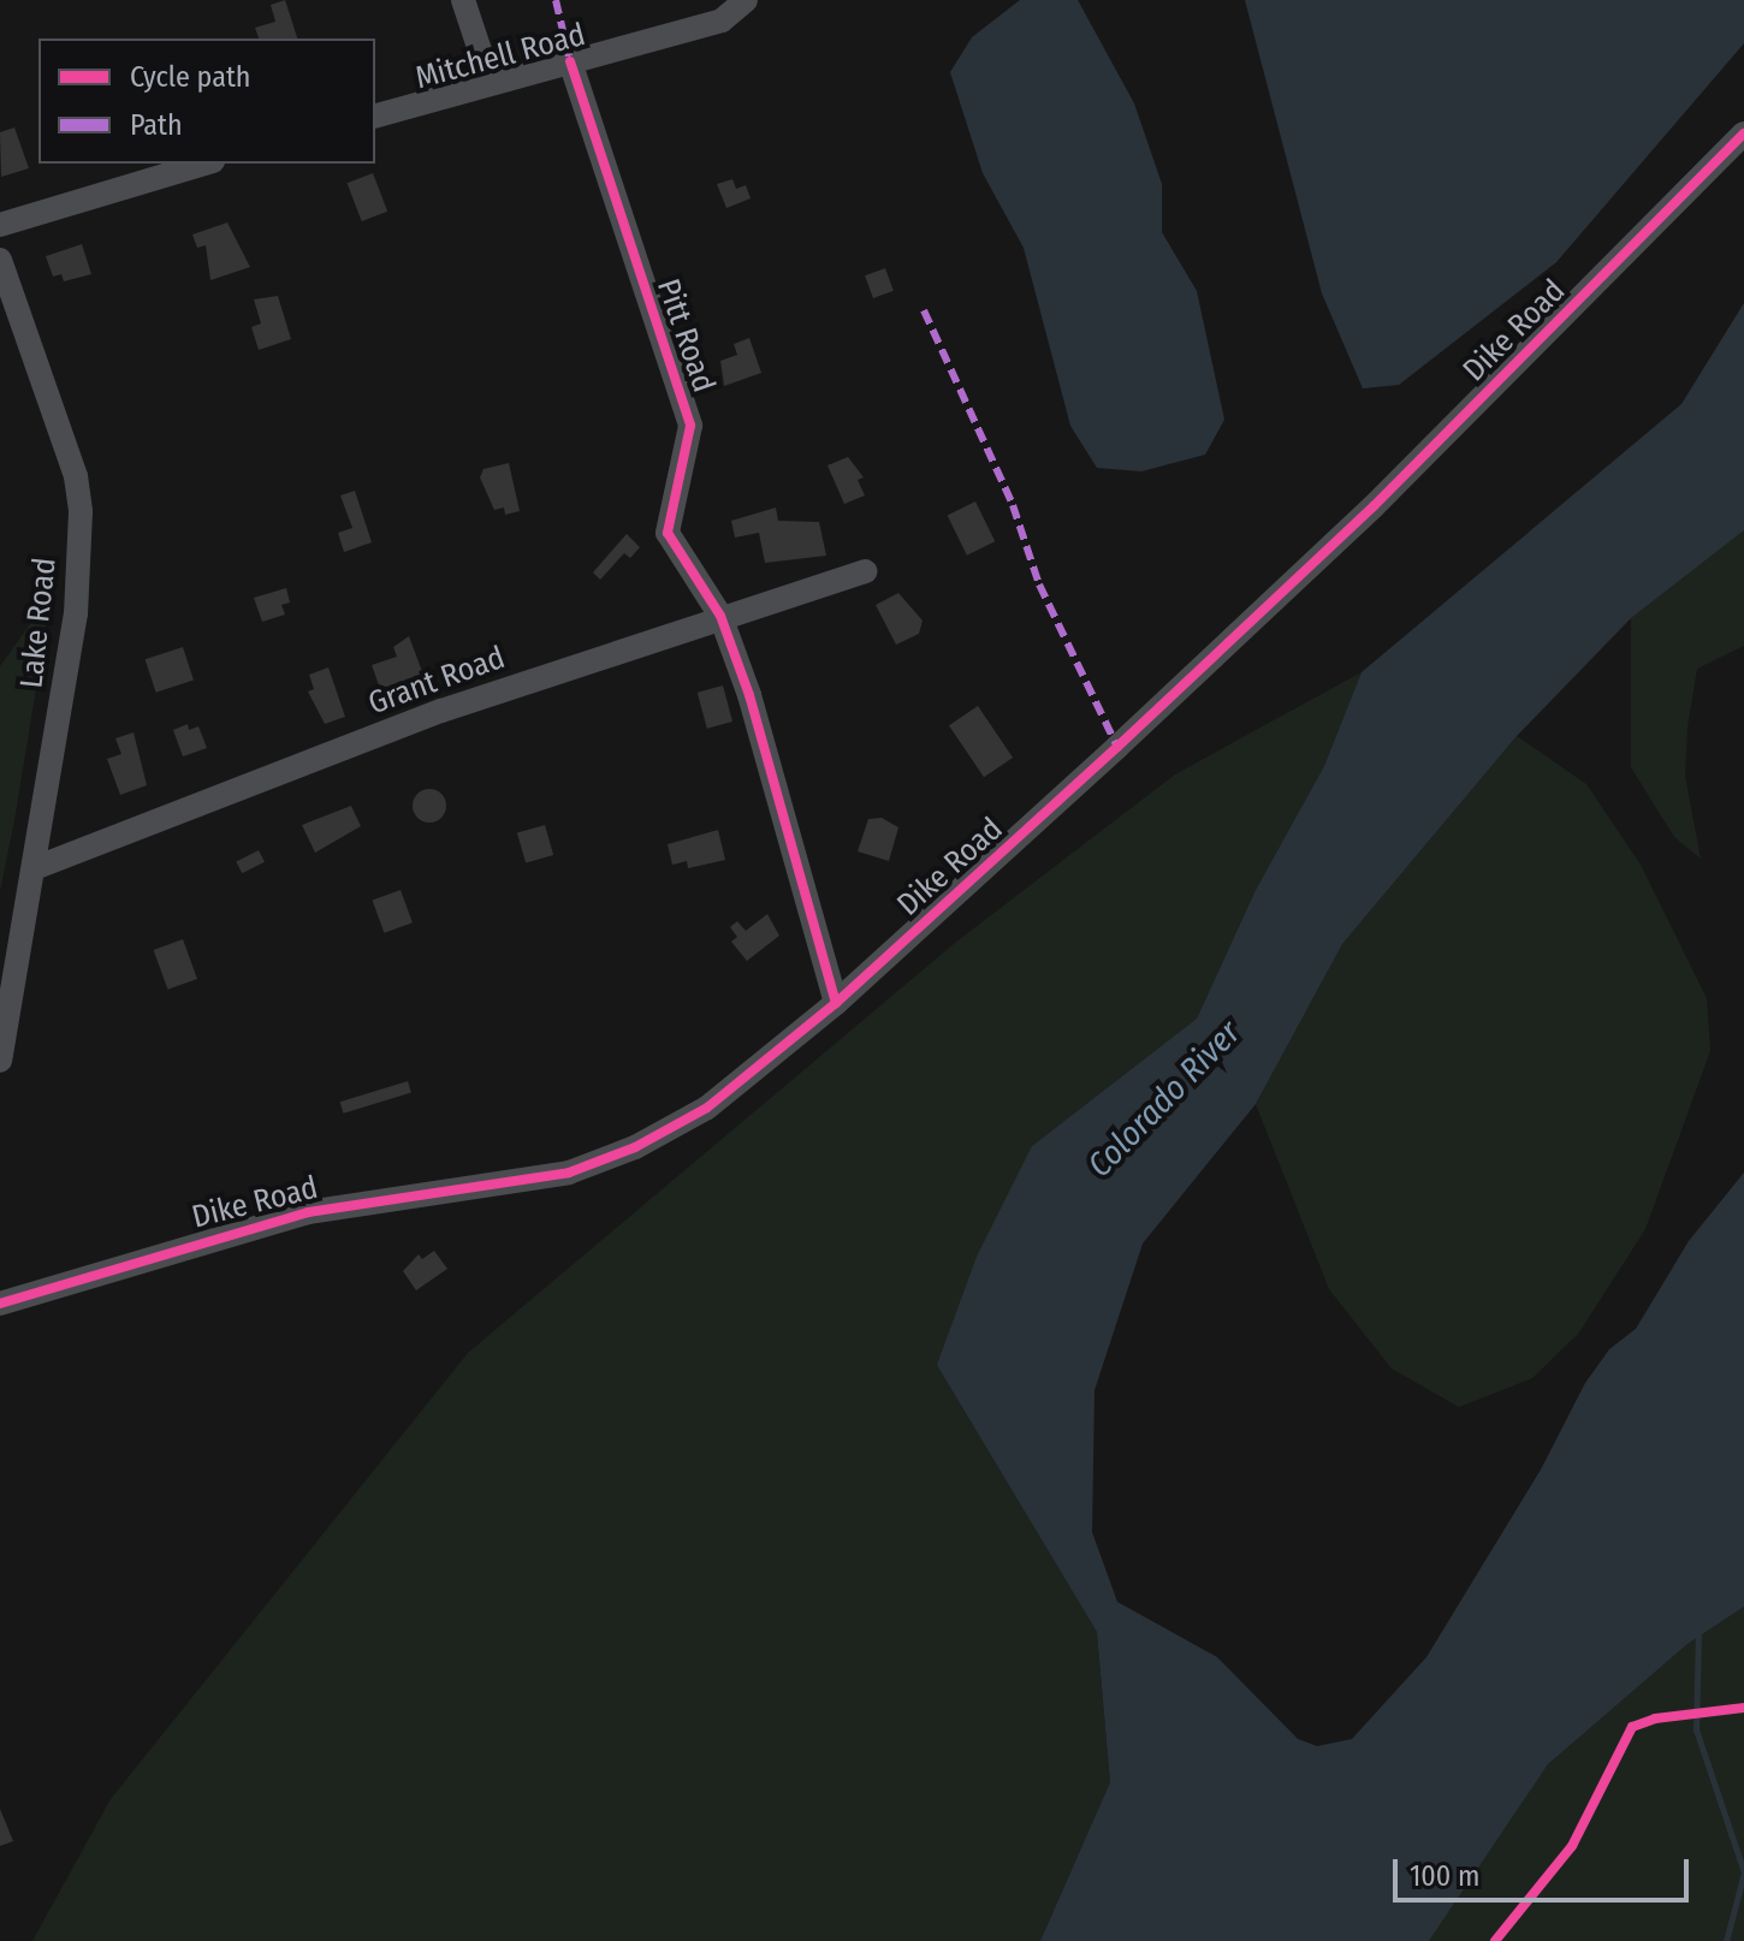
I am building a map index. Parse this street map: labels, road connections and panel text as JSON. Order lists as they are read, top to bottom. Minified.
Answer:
{"streets":{"street":["Mitchell Road","Dike Road","Pitt Road","Lake Road","Grant Road"]},"crossings":[["Mitchell Road","Pitt Road"],["Dike Road","Pitt Road"],["Pitt Road","Grant Road"],["Lake Road","Grant Road"]],"water":["Colorado River"],"legend":["Cycle path","Path"],"scale_bar":"100 m"}
